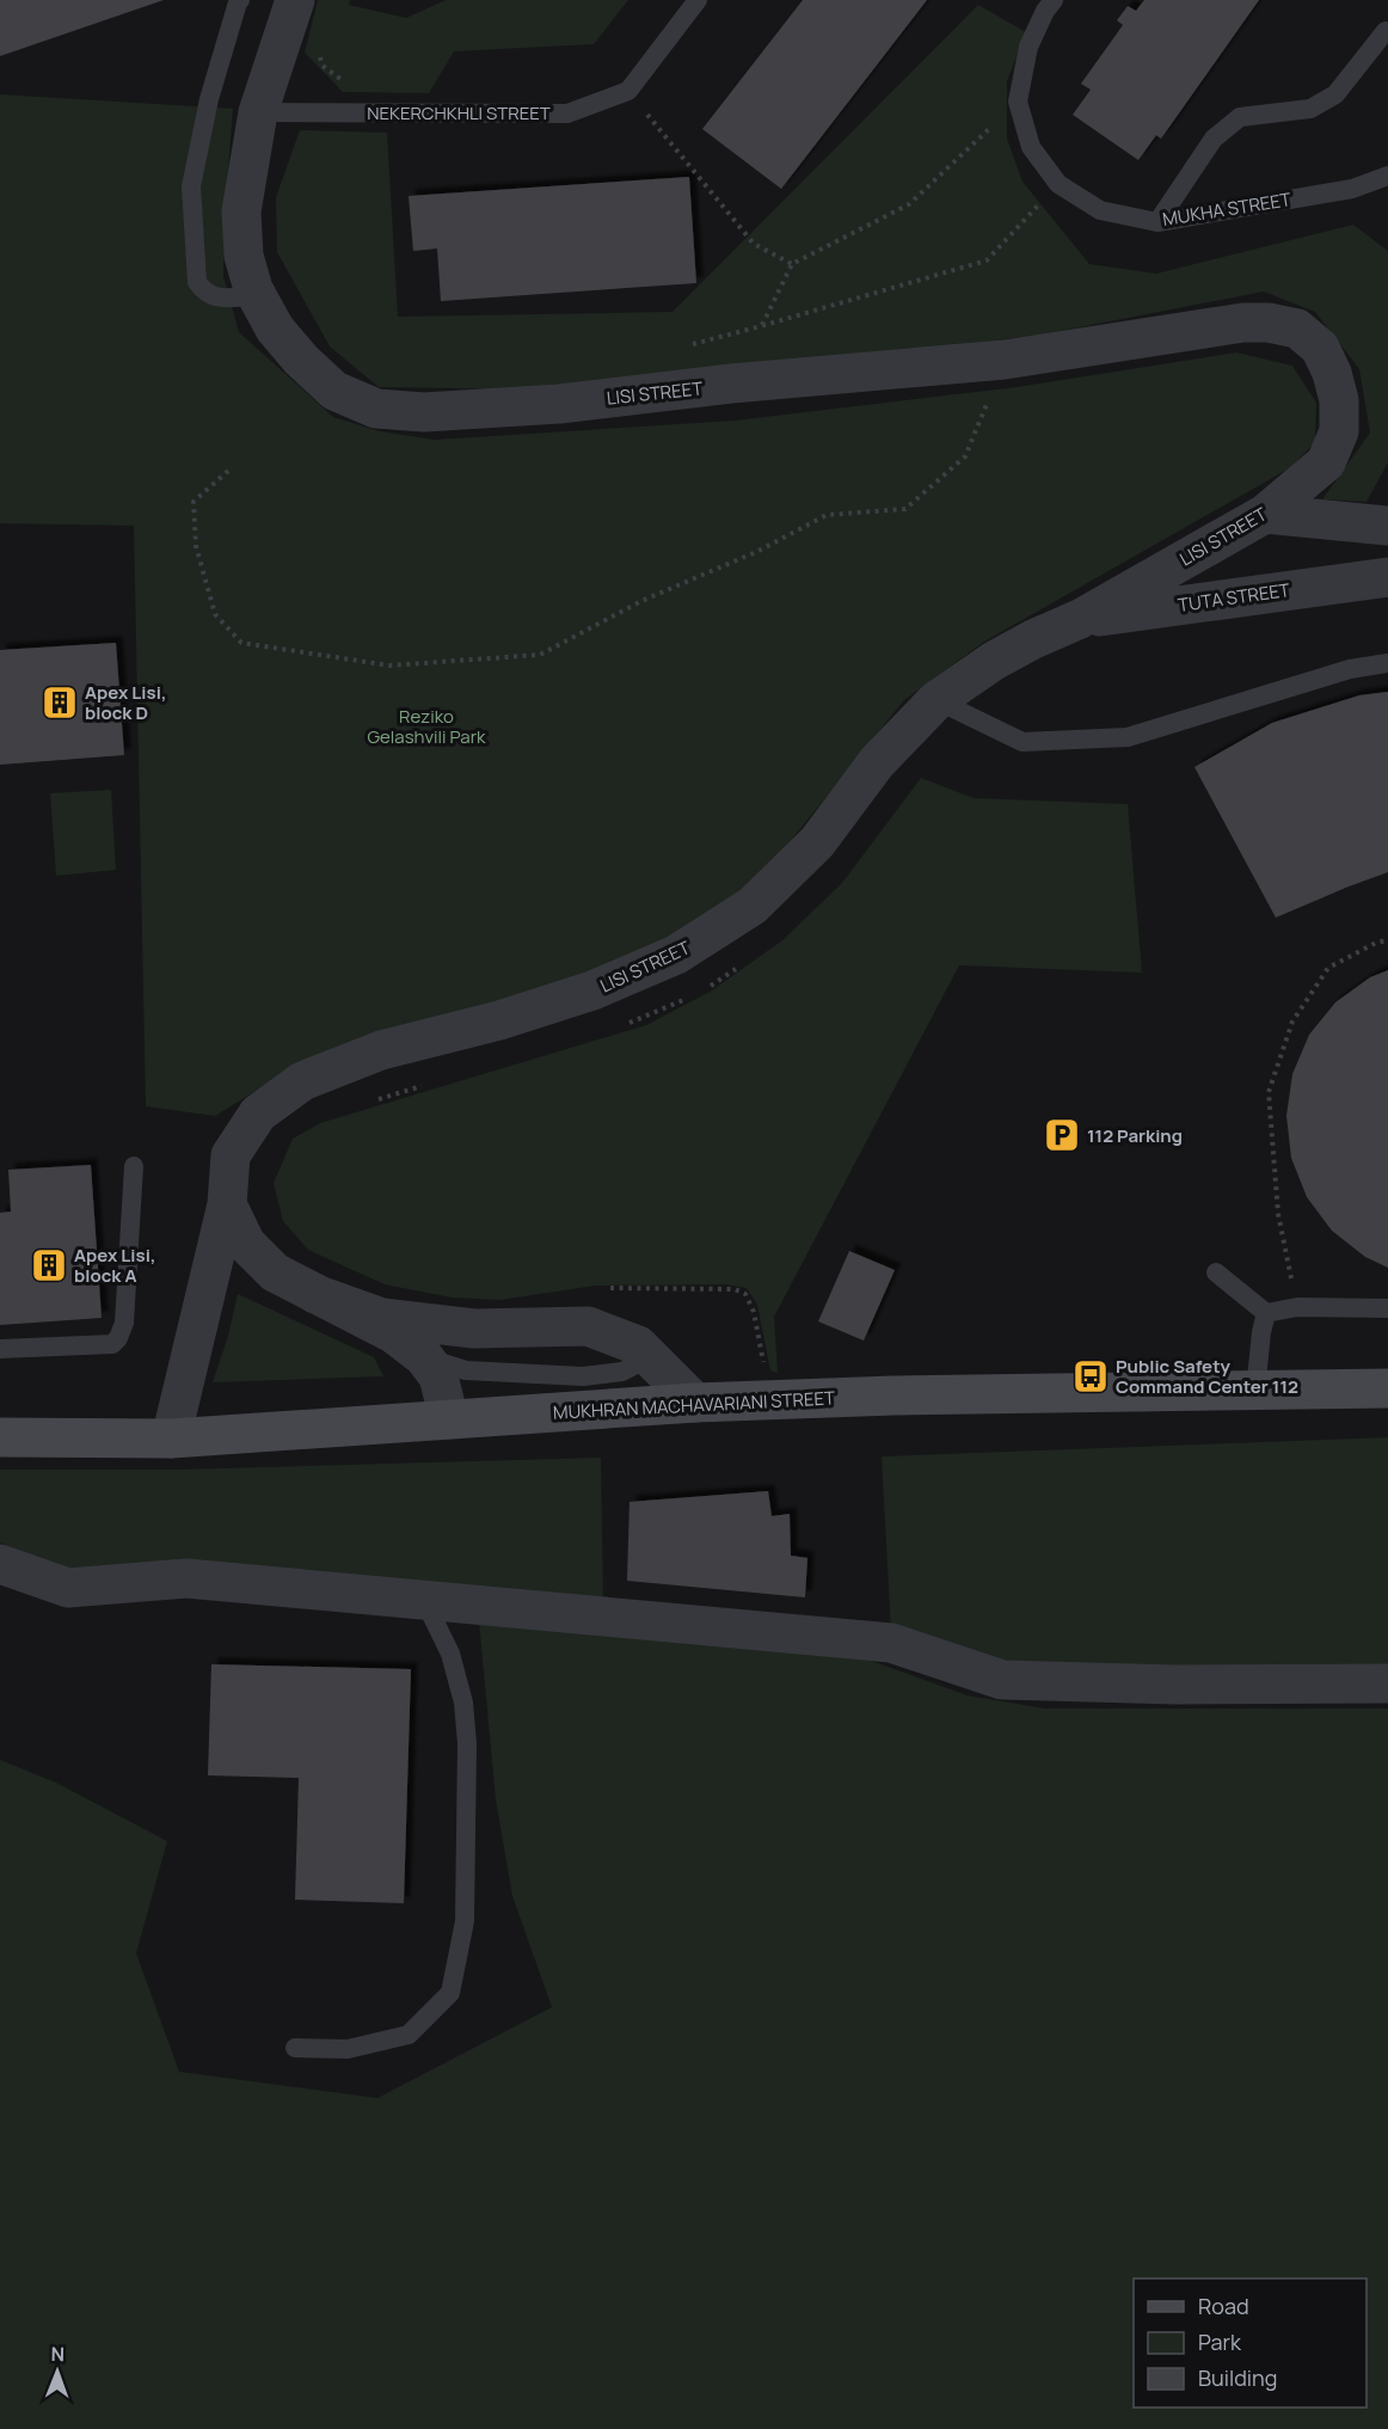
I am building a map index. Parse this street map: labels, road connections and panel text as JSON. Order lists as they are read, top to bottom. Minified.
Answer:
{"streets":{"main road":["MUKHRAN MACHAVARIANI STREET"],"street":["LISI STREET","TUTA STREET"],"lane":["NEKERCHKHLI STREET","MUKHA STREET"]},"crossings":[["NEKERCHKHLI STREET","LISI STREET"],["LISI STREET","TUTA STREET"],["LISI STREET","MUKHRAN MACHAVARIANI STREET"]],"parks":["Reziko Gelashvili Park"],"places":{"building":["Apex Lisi, block D","Apex Lisi, block A"],"parking":["112 Parking"],"bus stop":["Public Safety Command Center 112"]},"legend":["Road","Park","Building"],"north":"top"}
